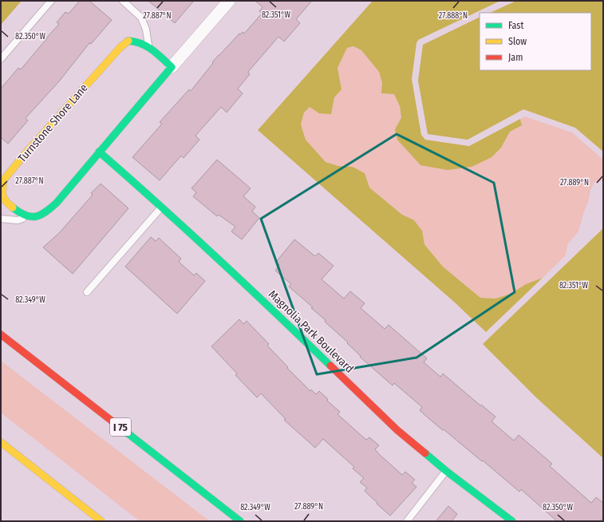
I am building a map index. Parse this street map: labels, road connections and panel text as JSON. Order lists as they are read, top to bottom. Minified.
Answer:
{"streets":{"main road":["Turnstone Shore Lane","Magnolia Park Boulevard","I 75"]},"legend":["Fast","Slow","Jam"],"coordinates":["82.351°W","27.888°N","27.887°N","82.350°W","27.889°N","82.349°W"]}
